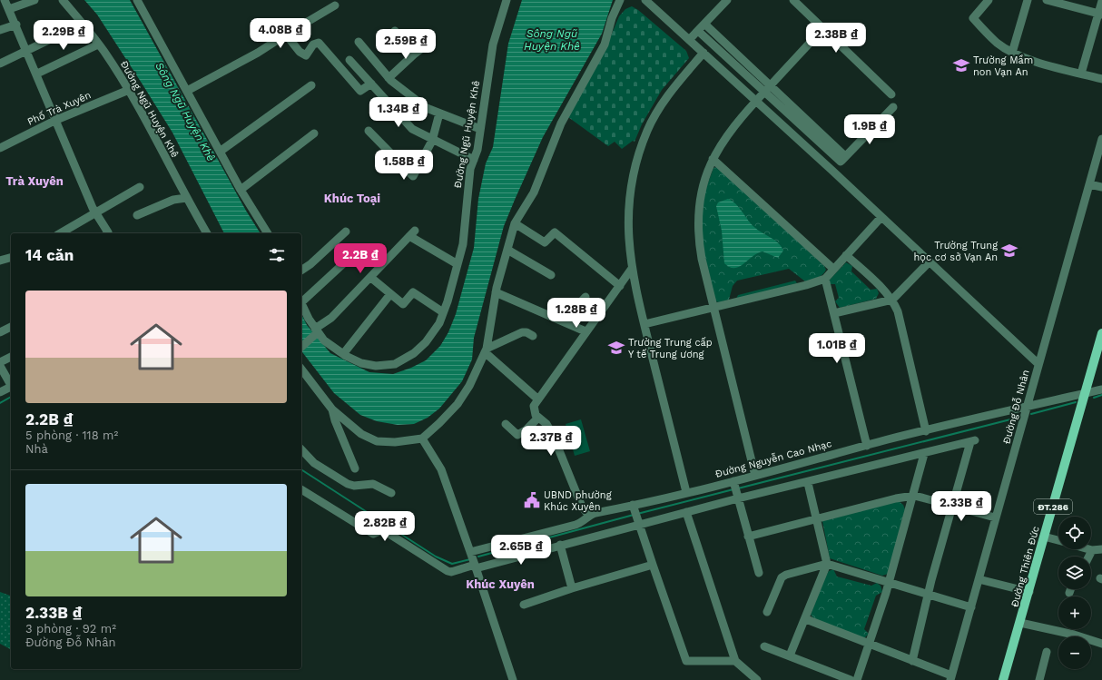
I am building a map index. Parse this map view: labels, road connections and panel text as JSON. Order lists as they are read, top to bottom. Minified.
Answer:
{"streets":{"main road":["ĐT.286","Đường Thiên Đức"],"street":["Phố Trà Xuyên","Đường Ngũ Huyện Khê","Đường Đỗ Nhân","Đường Nguyễn Cao Nhạc"]},"crossings":[["Phố Trà Xuyên","Đường Ngũ Huyện Khê"],["Đường Đỗ Nhân","Đường Nguyễn Cao Nhạc"],["Đường Nguyễn Cao Nhạc","Đường Thiên Đức"]],"districts":["Trà Xuyên","Khúc Toại","Khúc Xuyên"],"water":["Sông Ngũ Huyện Khê"],"places":{"school or university":["Trường Mầm non Vạn An","Trường Trung học cơ sở Vạn An","Trường Trung cấp Y tế Trung ương"],"public building":["UBND phường Khúc Xuyên"]},"page":{"price":["4.08B ₫","2.29B ₫","2.38B ₫","2.59B ₫","1.34B ₫","1.9B ₫","1.58B ₫","2.2B ₫","1.28B ₫","1.01B ₫","2.37B ₫","2.33B ₫","2.82B ₫","2.65B ₫"],"heading":"14 căn","list":[{"name":"2.2B ₫","note":"5 phòng · 118 m² · Nhà"},{"name":"2.33B ₫","note":"3 phòng · 92 m² · Đường Đỗ Nhân"}],"map_buttons":["+","−"]}}
